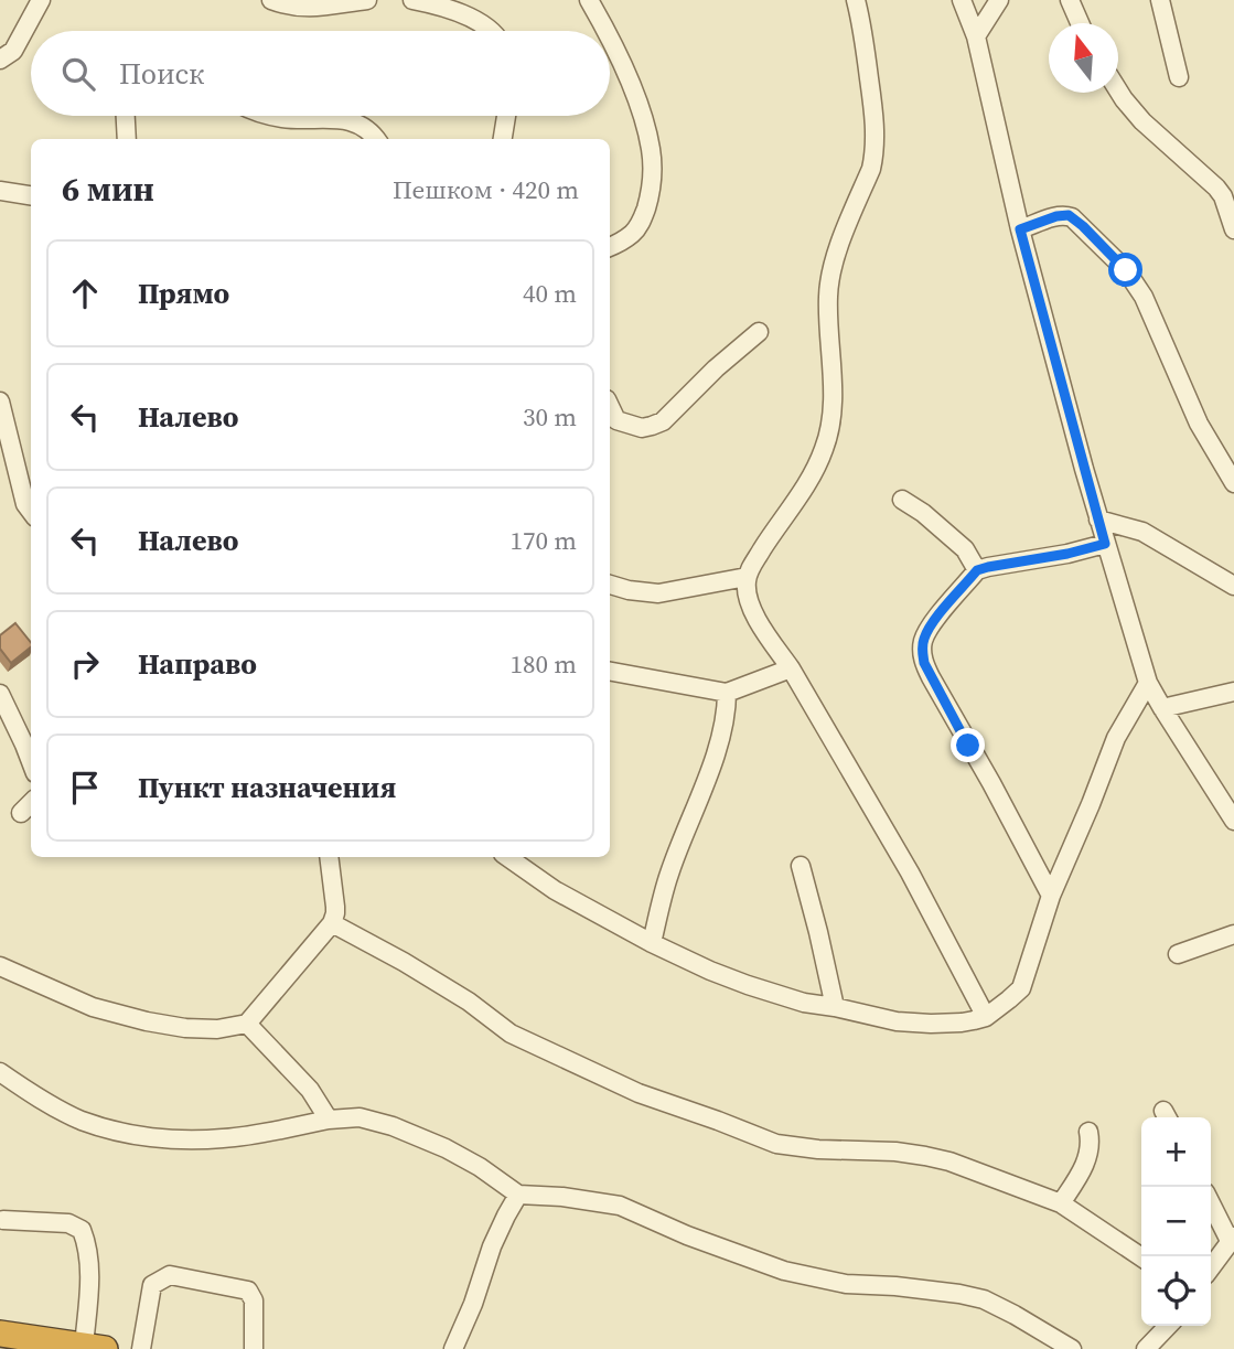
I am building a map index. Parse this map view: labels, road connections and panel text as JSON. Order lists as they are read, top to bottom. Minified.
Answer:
{"north":"top","page":{"search":"Поиск","heading":["6 мин","Пешком · 420 m"],"list":[["Прямо","40 m"],["Налево","30 m"],["Налево","170 m"],["Направо","180 m"],"Пункт назначения"],"map_buttons":["+","−"]}}
